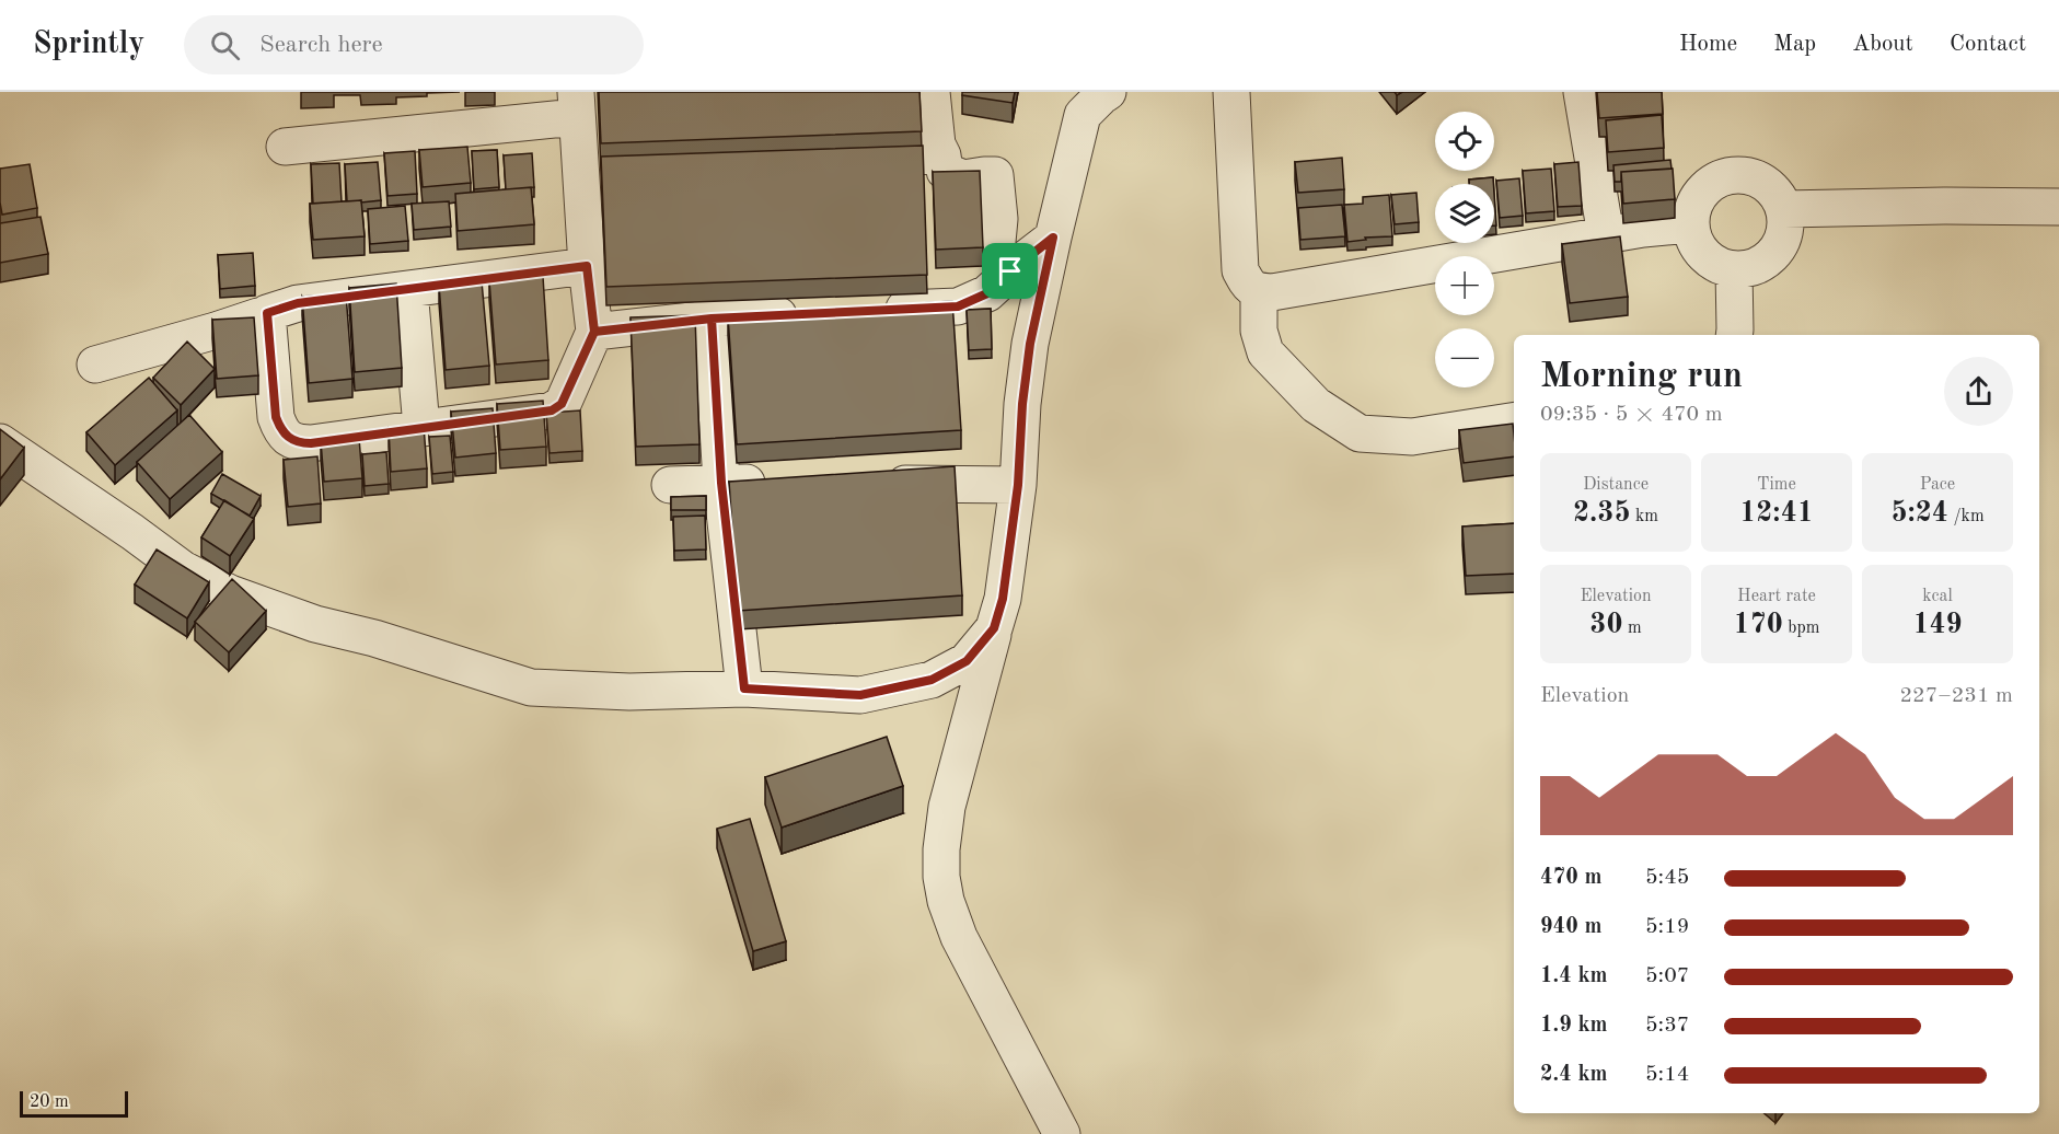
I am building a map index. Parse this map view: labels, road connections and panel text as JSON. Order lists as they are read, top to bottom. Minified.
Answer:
{"scale_bar":"20 m","page":{"header":"Sprintly","search":"Search here","nav":["Home","Map","About","Contact"],"map_buttons":["+","−"],"heading":["Morning run","09:35 · 5 × 470 m"],"stats":[["Distance","2.35 km"],["Time","12:41"],["Pace","5:24 /km"],["Elevation","30 m"],["Heart rate","170 bpm"],["kcal","149"]],"chart":["Elevation","227–231 m"],"list":[{"name":"470 m","note":"5:45"},{"name":"940 m","note":"5:19"},{"name":"1.4 km","note":"5:07"},{"name":"1.9 km","note":"5:37"},{"name":"2.4 km","note":"5:14"}],"scale":"20 m"}}
